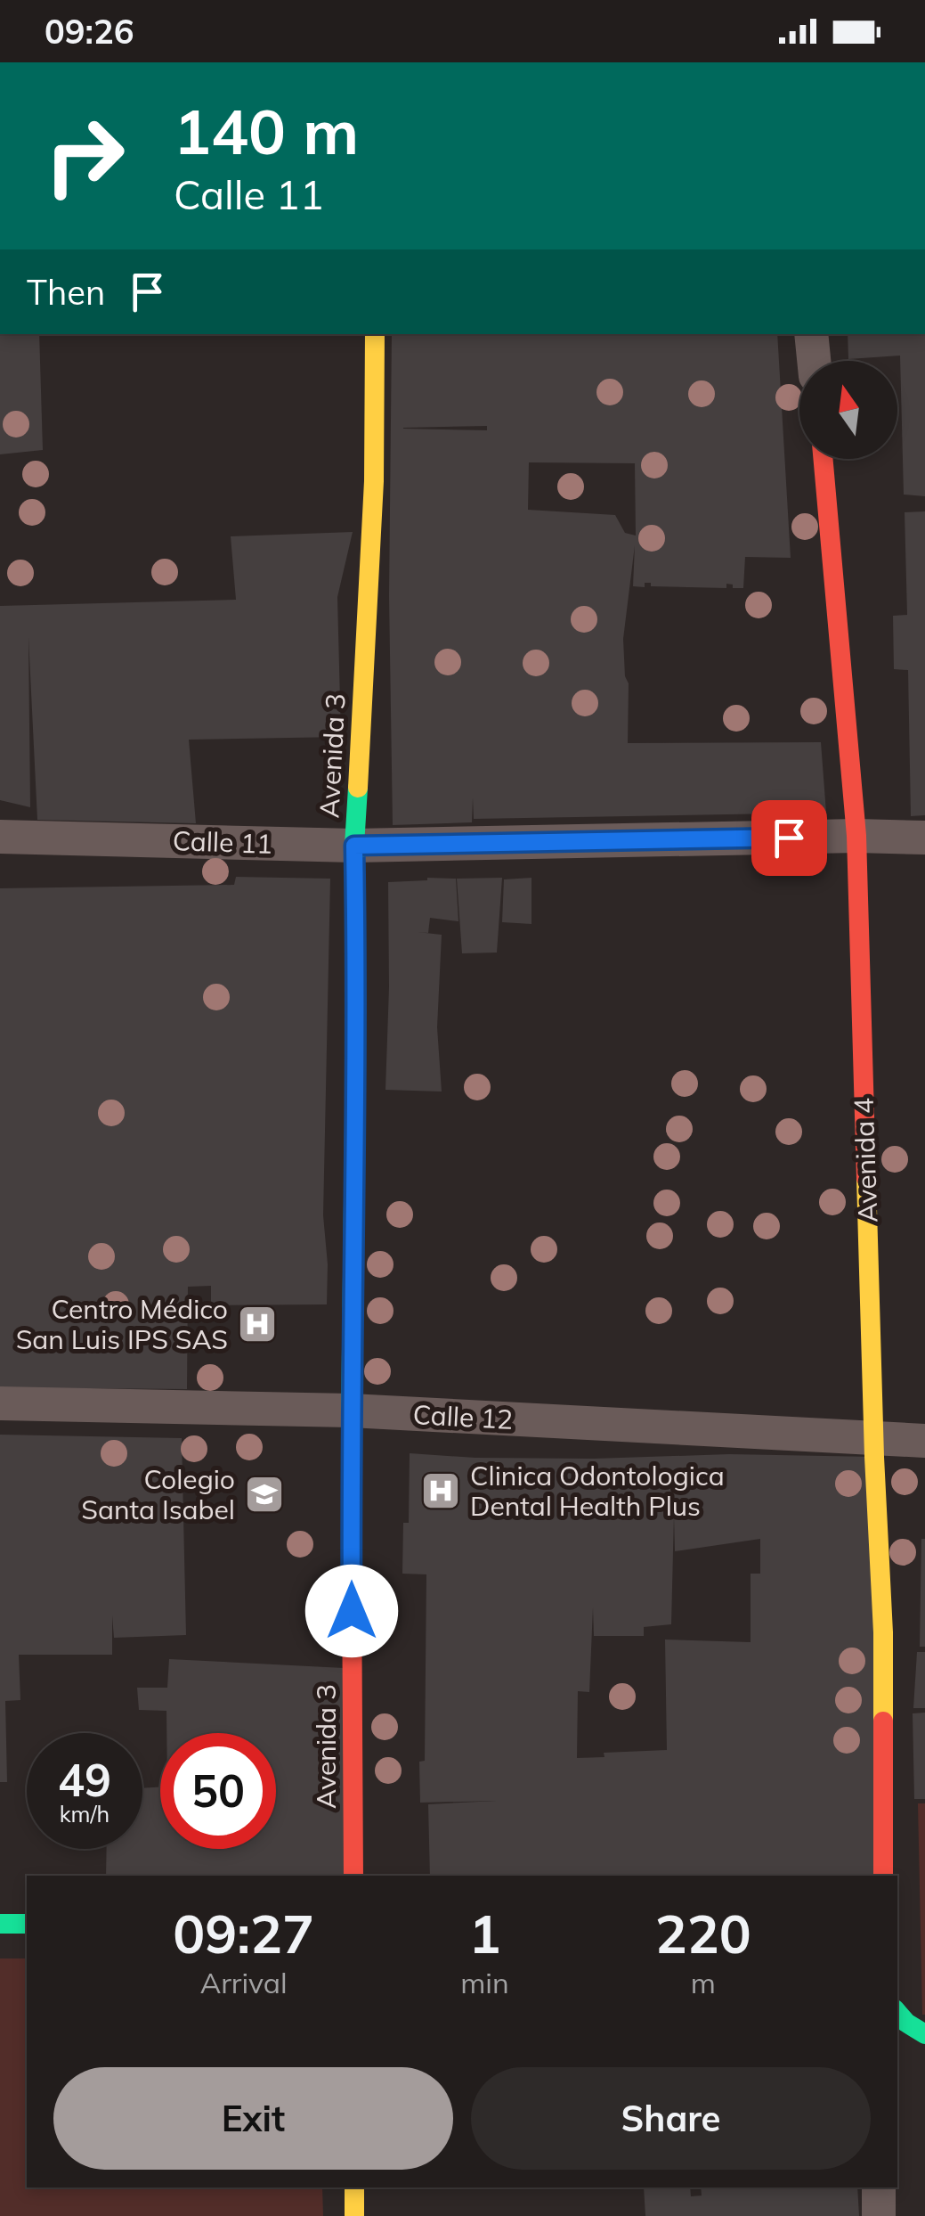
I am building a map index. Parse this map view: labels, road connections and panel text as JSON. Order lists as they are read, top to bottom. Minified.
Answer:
{"streets":{"main road":["Avenida 3","Avenida 4"],"street":["Calle 11","Calle 12"]},"crossings":[["Avenida 3","Calle 11"],["Avenida 3","Calle 12"],["Calle 11","Avenida 4"],["Avenida 4","Calle 12"]],"places":{"hospital":["Centro Médico San Luis IPS SAS","Clinica Odontologica Dental Health Plus"],"school or university":["Colegio Santa Isabel"]},"north":"top","page":{"status":"09:26","turn":["140 m","Calle 11"],"then":"Then","speed":"49 km/h","limit":"50","eta":["09:27","Arrival","1","min","220","m"],"buttons":["Exit","Share"]}}
